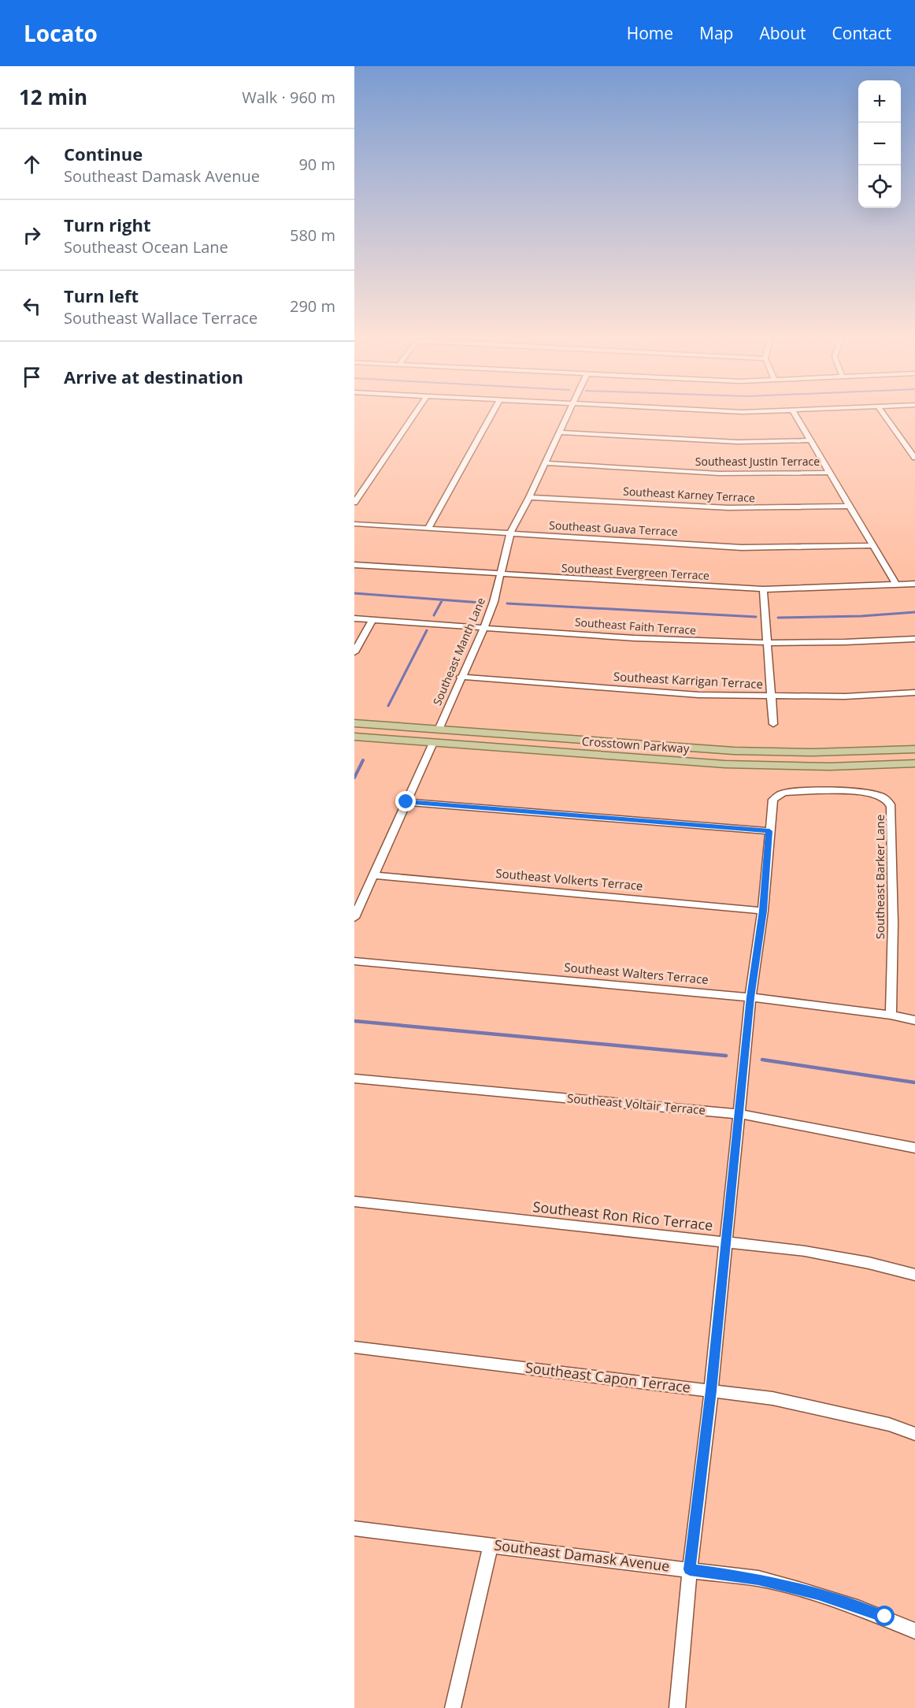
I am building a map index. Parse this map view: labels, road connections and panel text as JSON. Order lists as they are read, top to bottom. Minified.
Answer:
{"streets":{"main road":["Crosstown Parkway"],"street":["Southeast Justin Terrace","Southeast Karney Terrace","Southeast Guava Terrace","Southeast Evergreen Terrace","Southeast Faith Terrace","Southeast Manth Lane","Southeast Karrigan Terrace","Southeast Barker Lane","Southeast Volkerts Terrace","Southeast Walters Terrace","Southeast Voltair Terrace","Southeast Ron Rico Terrace","Southeast Capon Terrace","Southeast Damask Avenue"]},"crossings":[["Southeast Justin Terrace","Southeast Manth Lane"],["Southeast Karney Terrace","Southeast Manth Lane"],["Southeast Guava Terrace","Southeast Manth Lane"],["Southeast Evergreen Terrace","Southeast Manth Lane"],["Southeast Faith Terrace","Southeast Manth Lane"],["Southeast Manth Lane","Southeast Karrigan Terrace"],["Southeast Manth Lane","Crosstown Parkway"],["Southeast Barker Lane","Southeast Walters Terrace"]],"page":{"header":"Locato","nav":["Home","Map","About","Contact"],"heading":["12 min","Walk · 960 m"],"map_buttons":["+","−"],"list":[["Continue","Southeast Damask Avenue","90 m"],["Turn right","Southeast Ocean Lane","580 m"],["Turn left","Southeast Wallace Terrace","290 m"],"Arrive at destination"]}}
